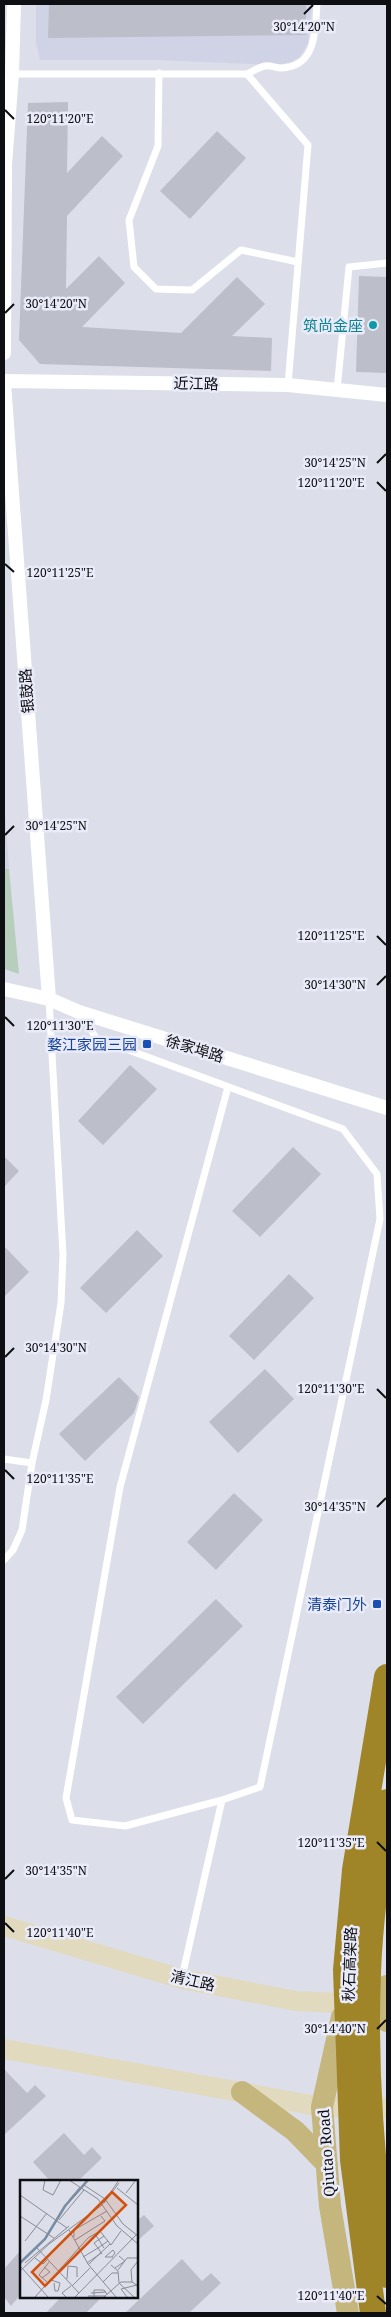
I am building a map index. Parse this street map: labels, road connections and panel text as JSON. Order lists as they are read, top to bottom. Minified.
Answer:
{"streets":{"highway":["秋石高架路"],"main road":["清江路","Qiutao Road"],"street":["近江路","银鼓路","徐家埠路"]},"crossings":[["近江路","银鼓路"],["银鼓路","徐家埠路"],["清江路","Qiutao Road"]],"places":{"other":["筑尚金座"],"transit":["婺江家园三园","清泰门外"]},"coordinates":["30°14'20\"N","120°11'20\"E","30°14'25\"N","120°11'25\"E","30°14'30\"N","120°11'30\"E","120°11'35\"E","30°14'35\"N","120°11'40\"E","30°14'40\"N"]}
